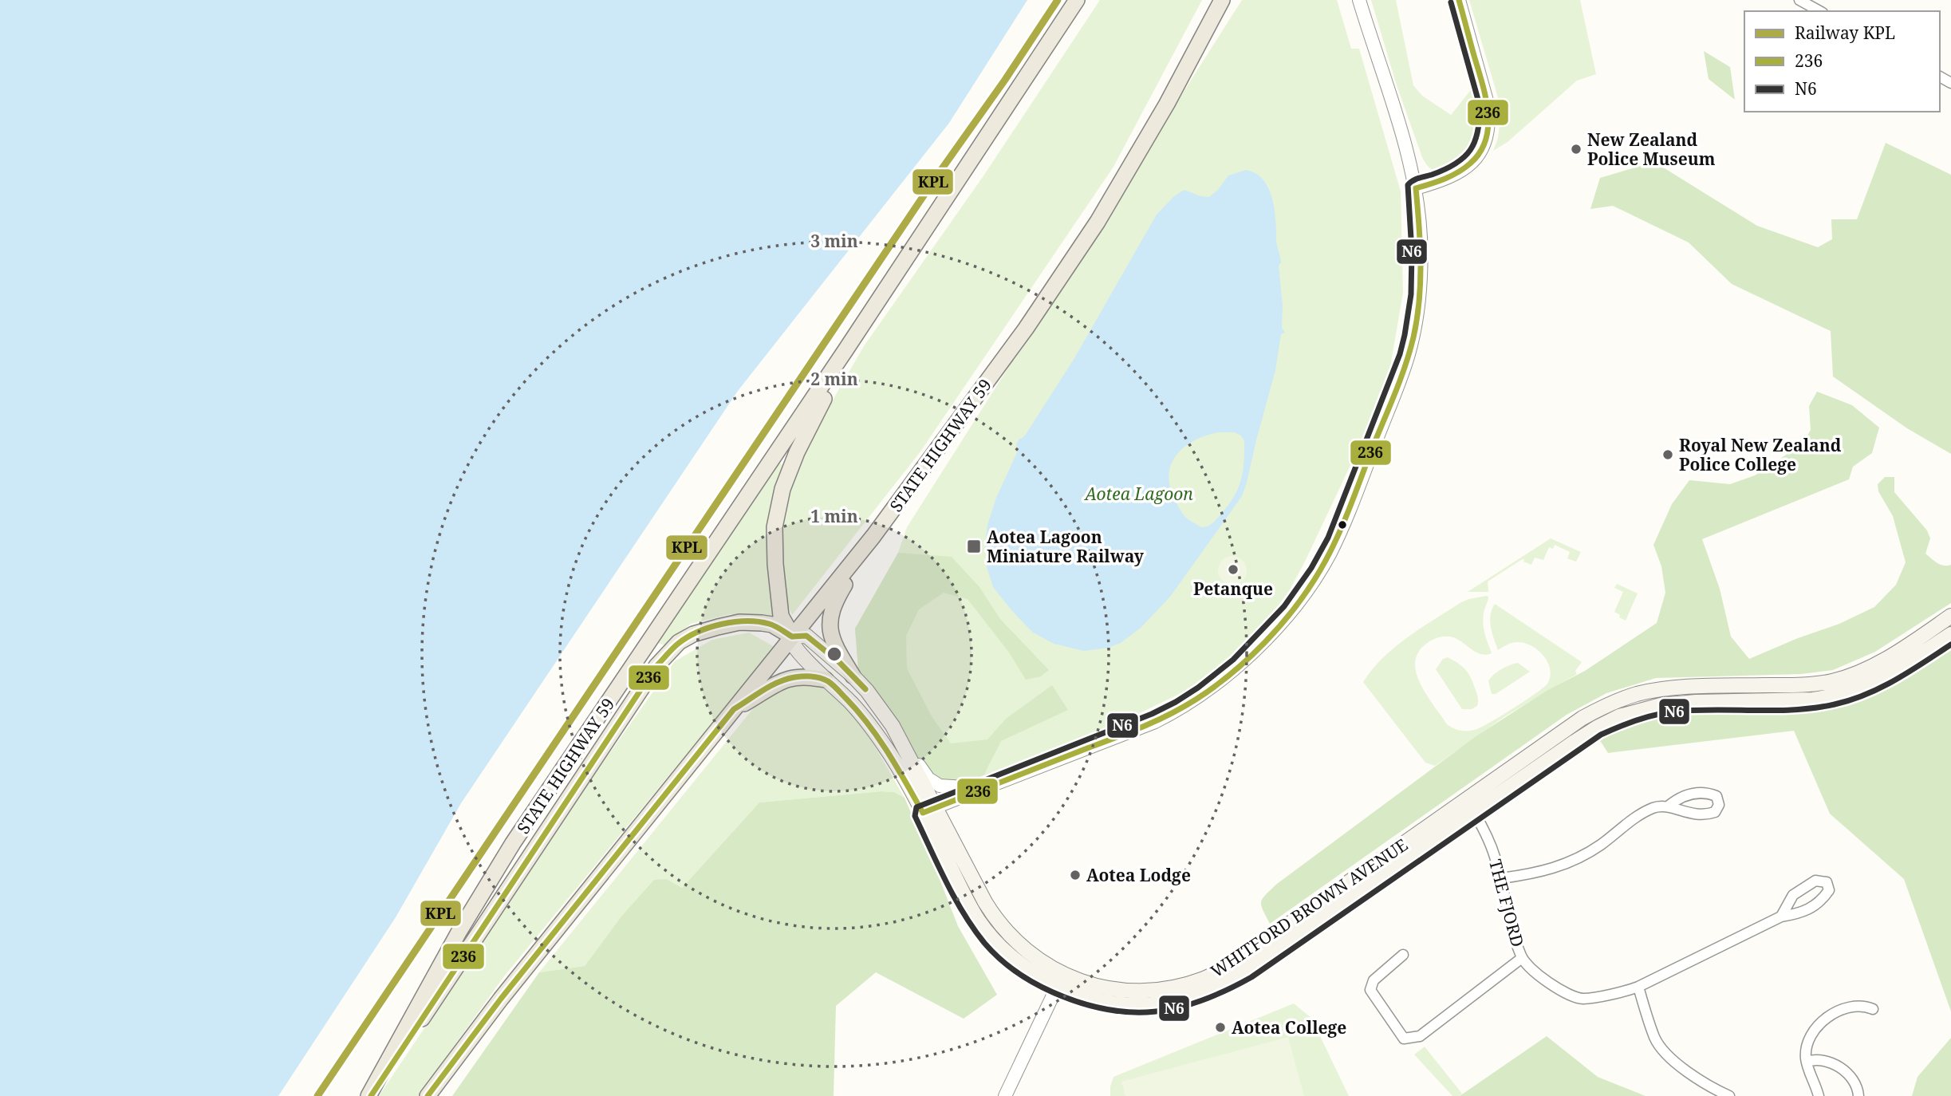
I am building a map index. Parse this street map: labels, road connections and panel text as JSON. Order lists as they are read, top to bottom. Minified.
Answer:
{"streets":{"main road":["STATE HIGHWAY 59","WHITFORD BROWN AVENUE"],"street":["THE FJORD"]},"crossings":[["STATE HIGHWAY 59","WHITFORD BROWN AVENUE"],["THE FJORD","WHITFORD BROWN AVENUE"]],"parks":["Aotea Lagoon"],"places":{"other":["New Zealand Police Museum","Royal New Zealand Police College","Petanque","Aotea Lodge","Aotea College"],"transit":["Aotea Lagoon Miniature Railway"]},"lines":["rail line KPL","transit line 236","transit line N6"],"legend":["Railway KPL","236","N6"],"rings":["3 min","2 min","1 min"]}
